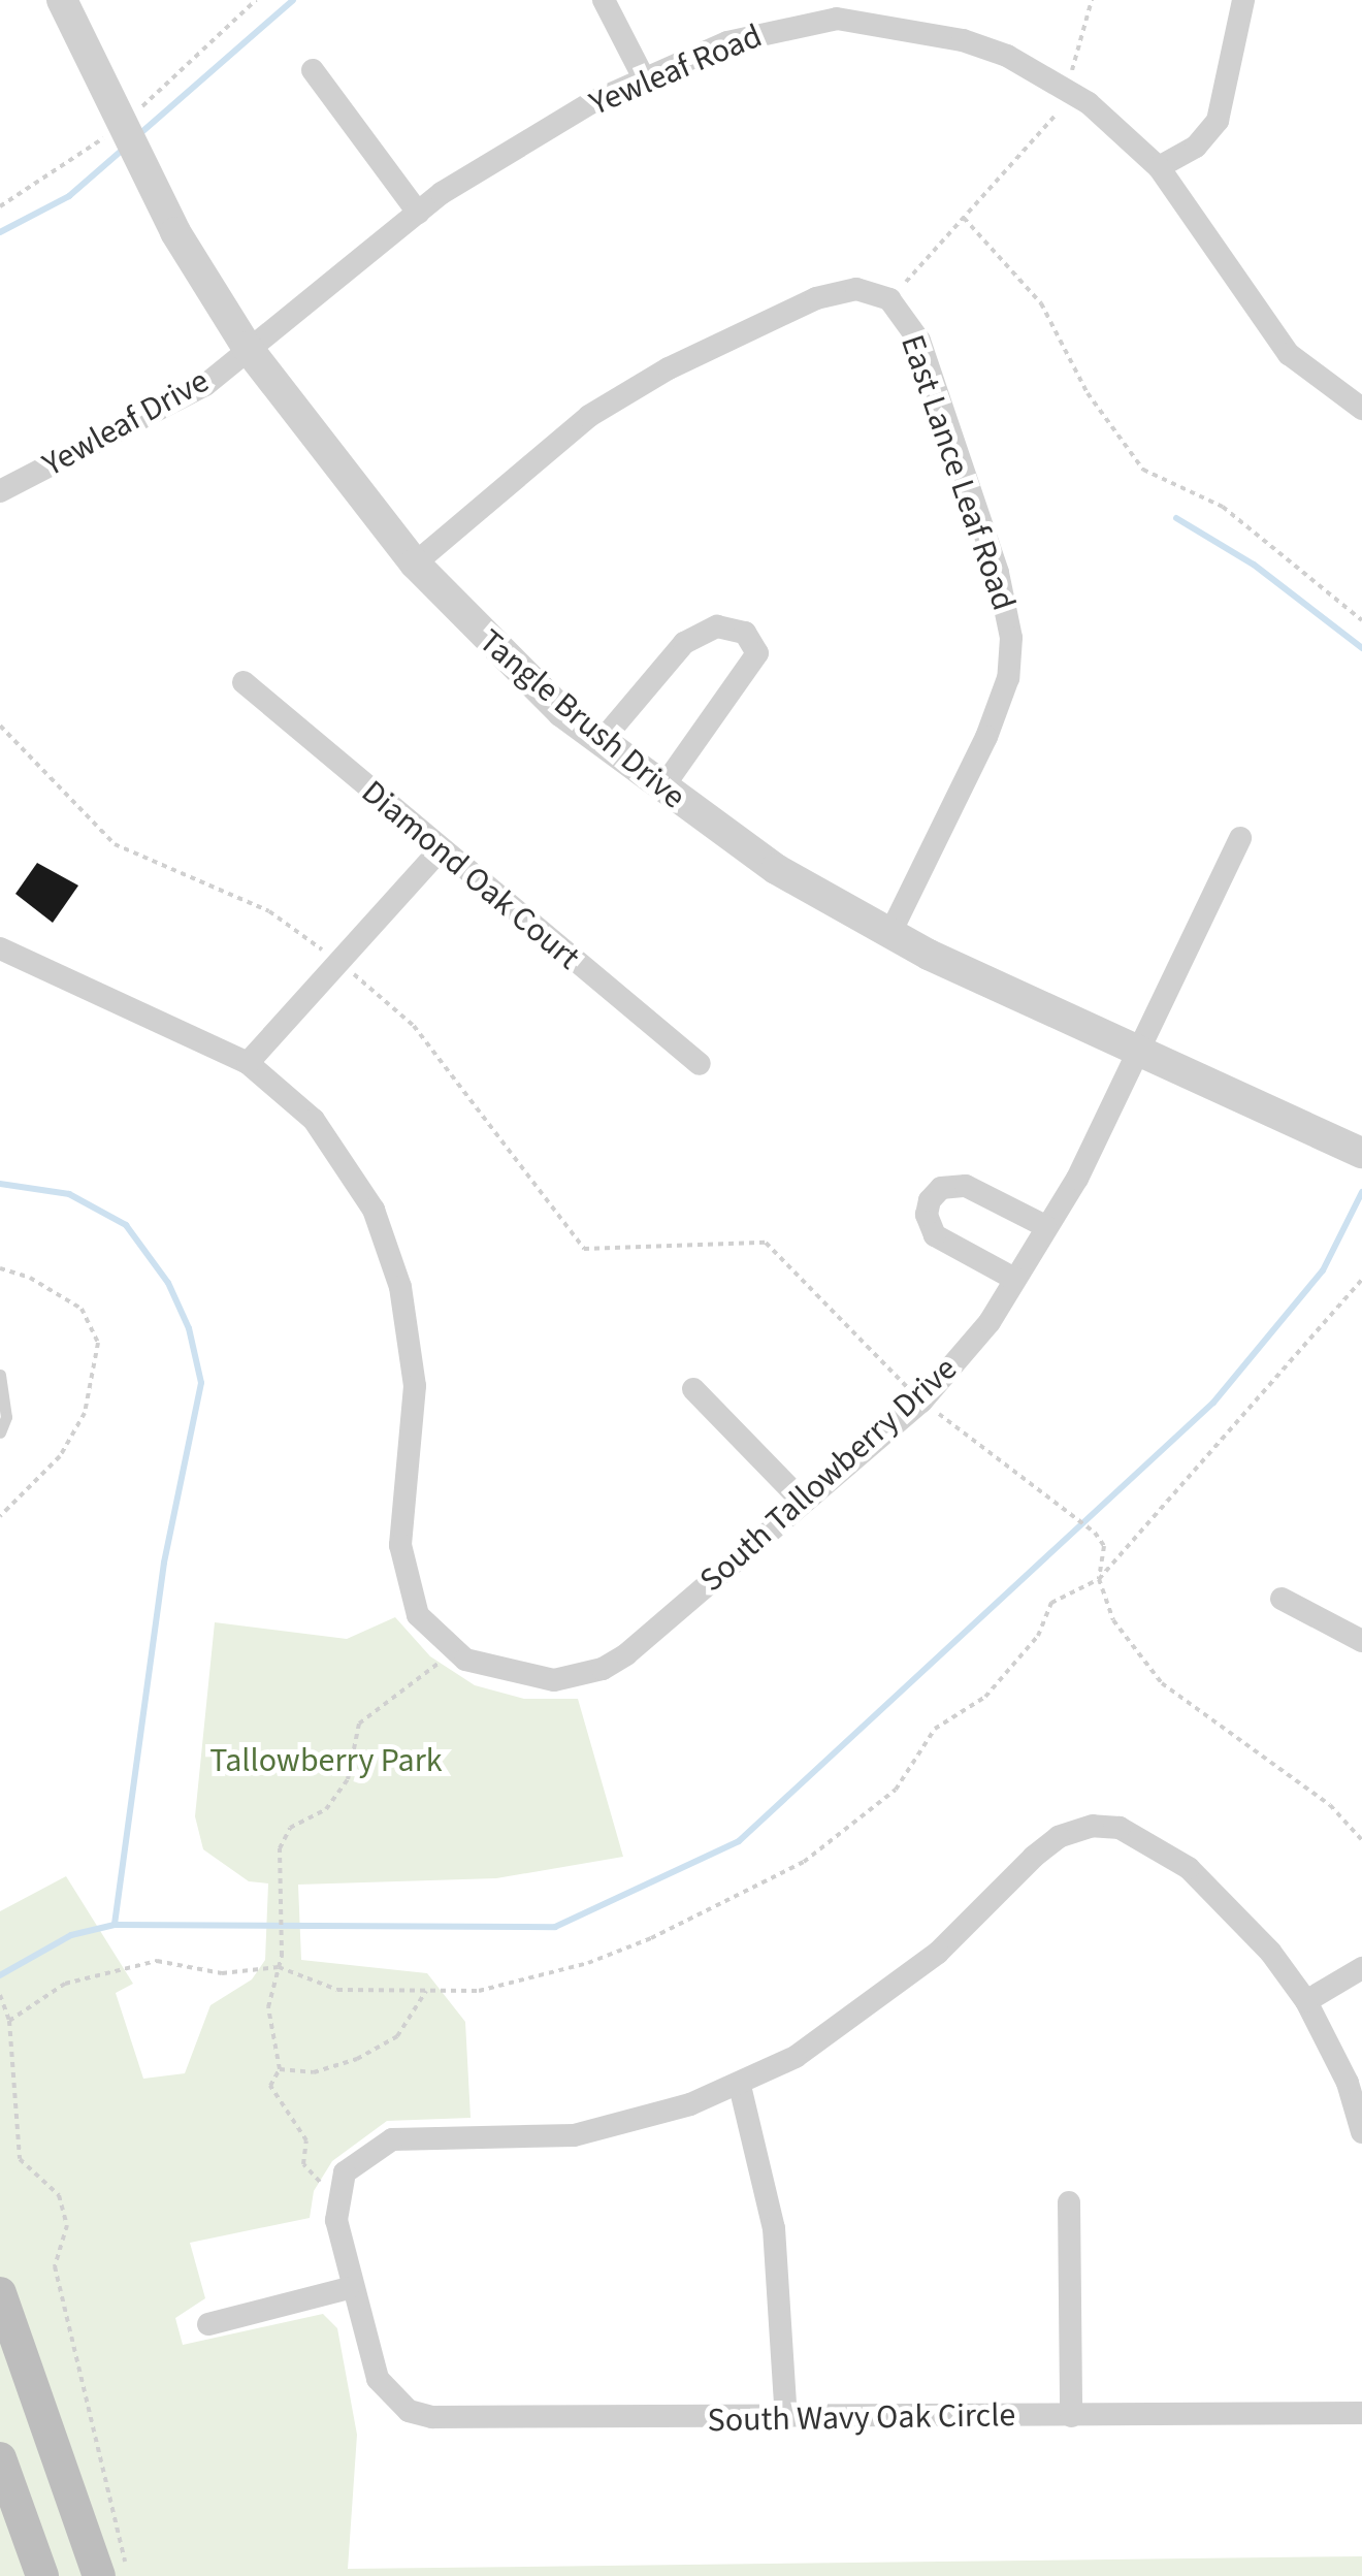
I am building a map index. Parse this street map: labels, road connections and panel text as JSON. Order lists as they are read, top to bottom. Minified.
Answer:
{"streets":{"street":["Yewleaf Road","Yewleaf Drive","East Lance Leaf Road","Tangle Brush Drive","Diamond Oak Court","South Tallowberry Drive","South Wavy Oak Circle"]},"crossings":[["Yewleaf Road","Yewleaf Drive"],["Yewleaf Road","Tangle Brush Drive"],["Yewleaf Drive","Tangle Brush Drive"],["East Lance Leaf Road","Tangle Brush Drive"],["Tangle Brush Drive","South Tallowberry Drive"]],"parks":["Tallowberry Park"]}
